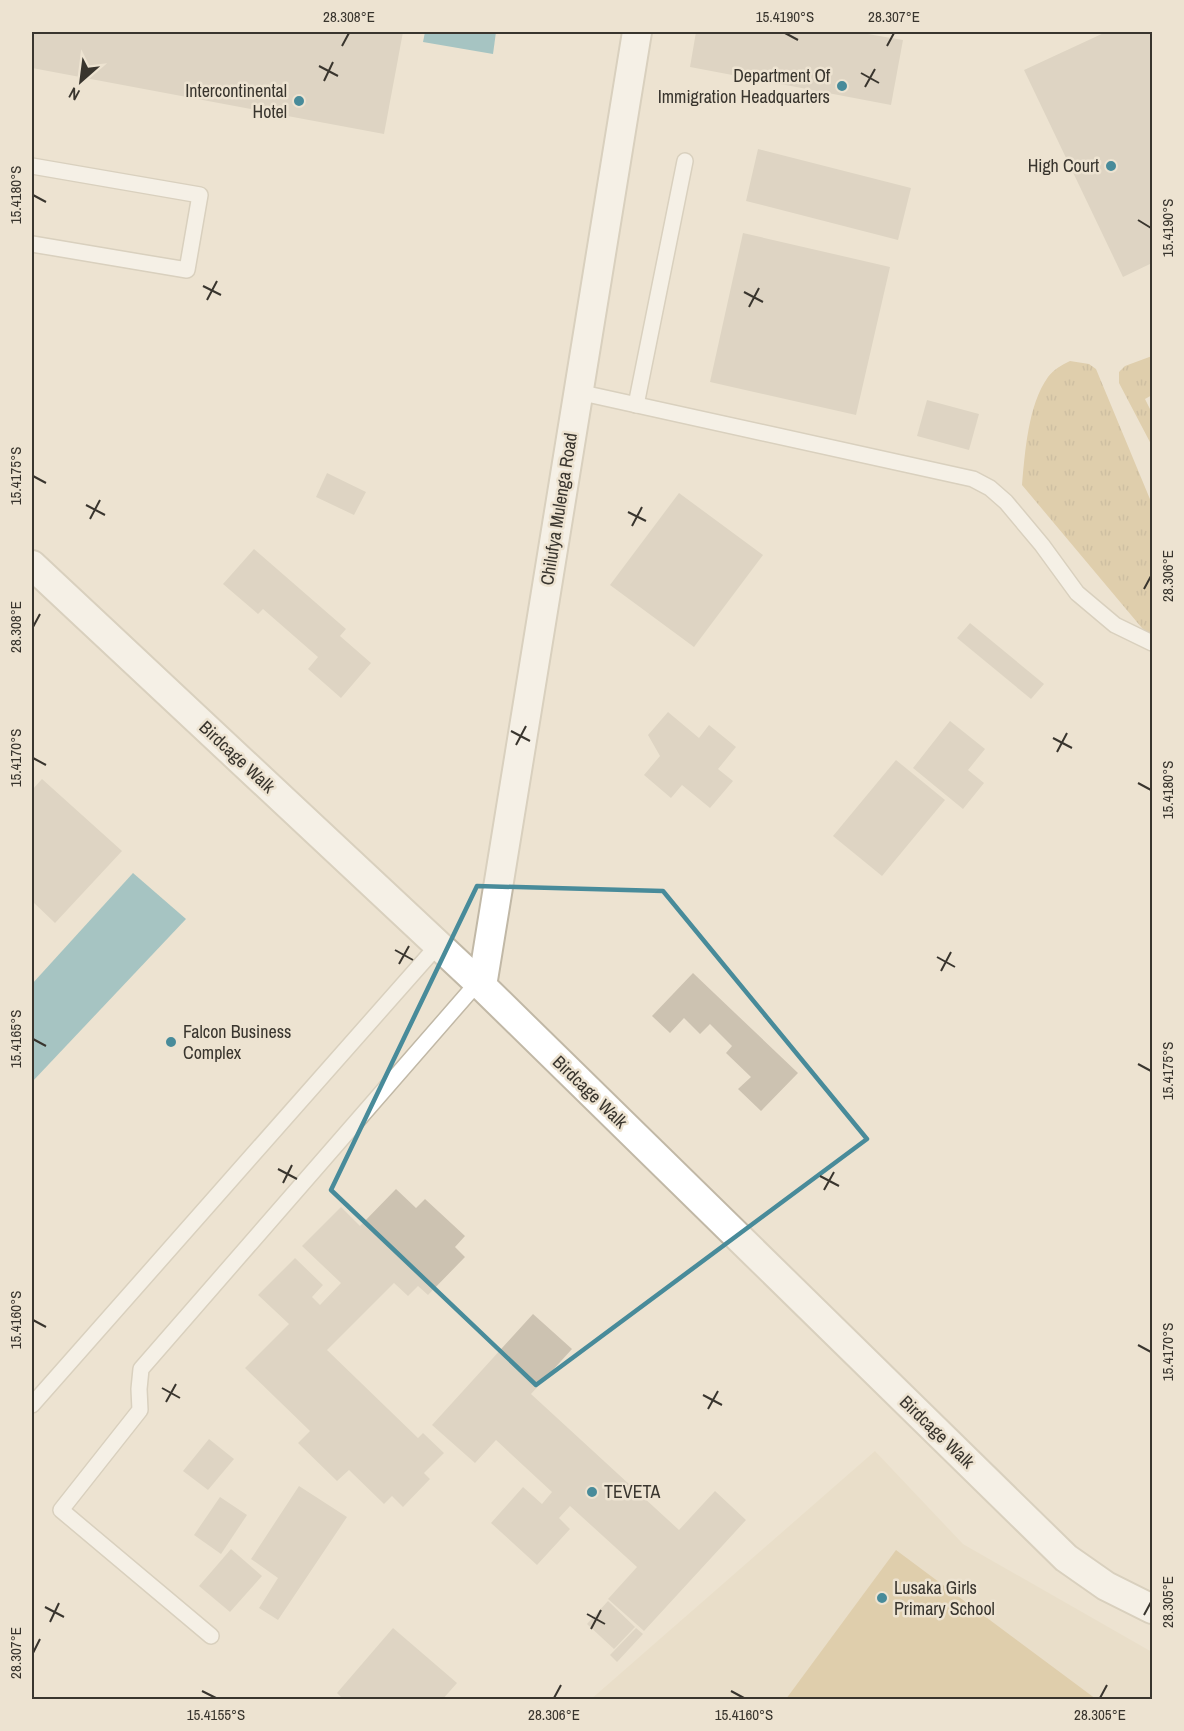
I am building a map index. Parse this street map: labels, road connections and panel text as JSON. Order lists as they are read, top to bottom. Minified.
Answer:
{"streets":{"street":["Chilufya Mulenga Road","Birdcage Walk"]},"crossings":[["Chilufya Mulenga Road","Birdcage Walk"]],"places":["Department Of Immigration Headquarters","Intercontinental Hotel","High Court","Falcon Business Complex","TEVETA","Lusaka Girls Primary School"],"north":"bottom left","coordinates":["28.308°E","15.4190°S","28.307°E","15.4180°S","15.4175°S","28.306°E","15.4170°S","15.4165°S","15.4160°S","28.305°E","15.4155°S"]}
